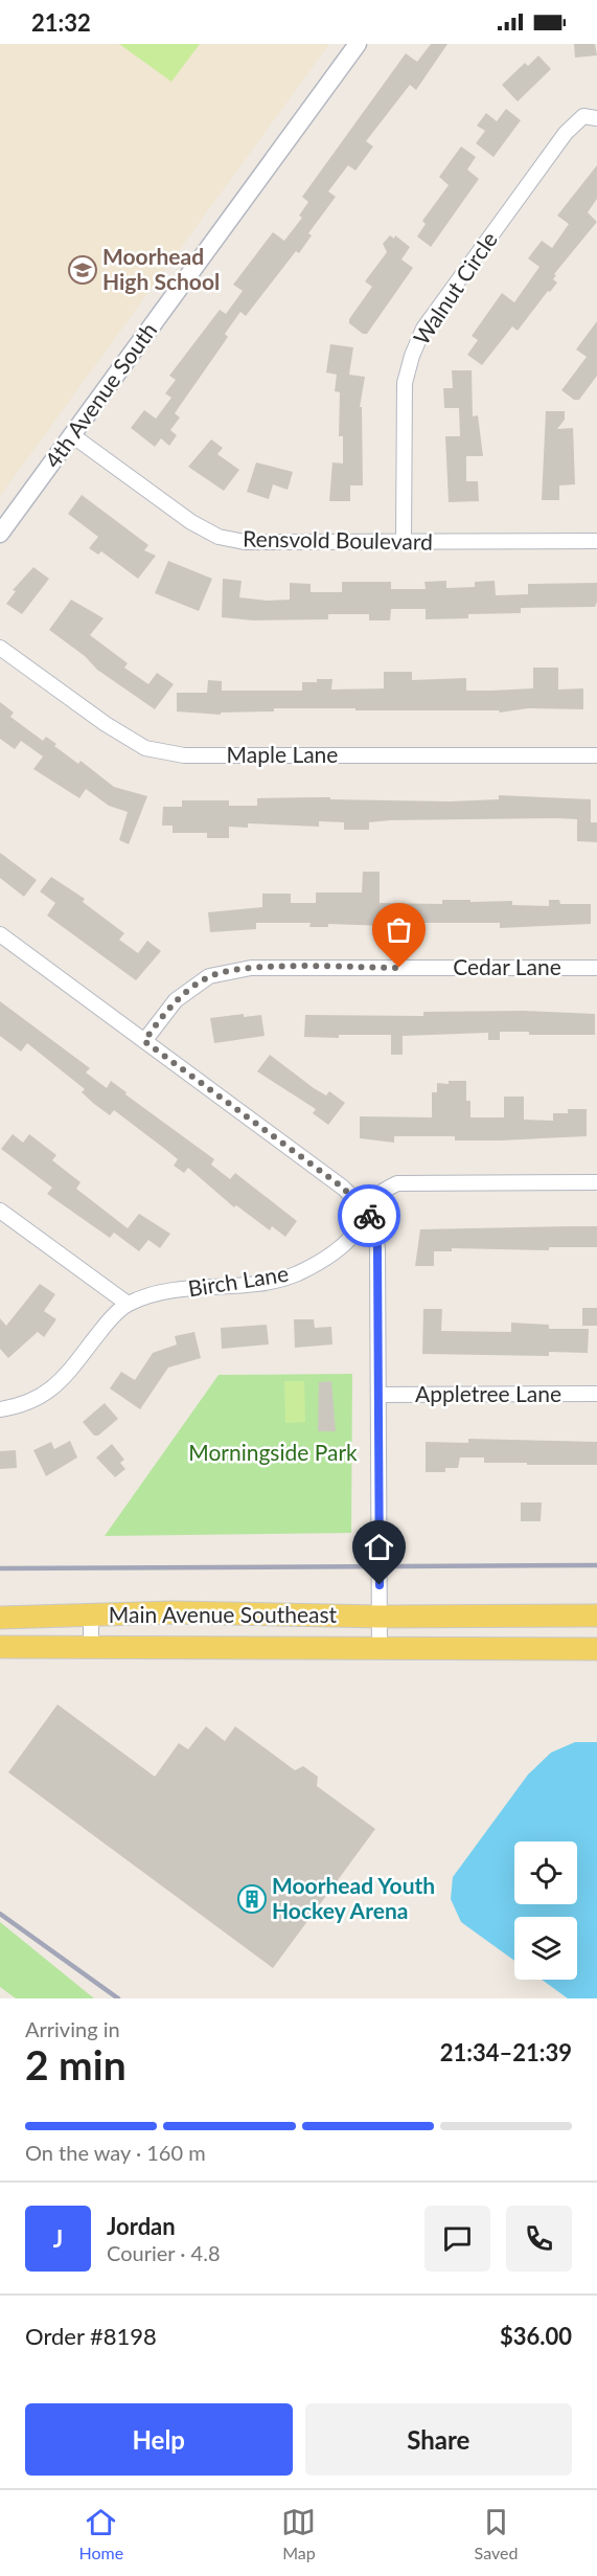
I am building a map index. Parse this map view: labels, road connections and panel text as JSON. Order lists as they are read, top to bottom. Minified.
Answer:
{"streets":{"main road":["Main Avenue Southeast"],"street":["Walnut Circle","4th Avenue South","Rensvold Boulevard","Maple Lane","Cedar Lane","Birch Lane","Appletree Lane"]},"crossings":[["Walnut Circle","Rensvold Boulevard"],["4th Avenue South","Rensvold Boulevard"]],"parks":["Morningside Park"],"places":{"school or university":["Moorhead High School"],"building":["Moorhead Youth Hockey Arena"]},"page":{"status":"21:32","heading":["2 min","Arriving in","21:34–21:39"],"panel":["Jordan","Courier · 4.8","Order #8198","$36.00"],"bar":"On the way · 160 m","round":"J","buttons":["Help","Share"],"tabs":["Home","Map","Saved"]}}
